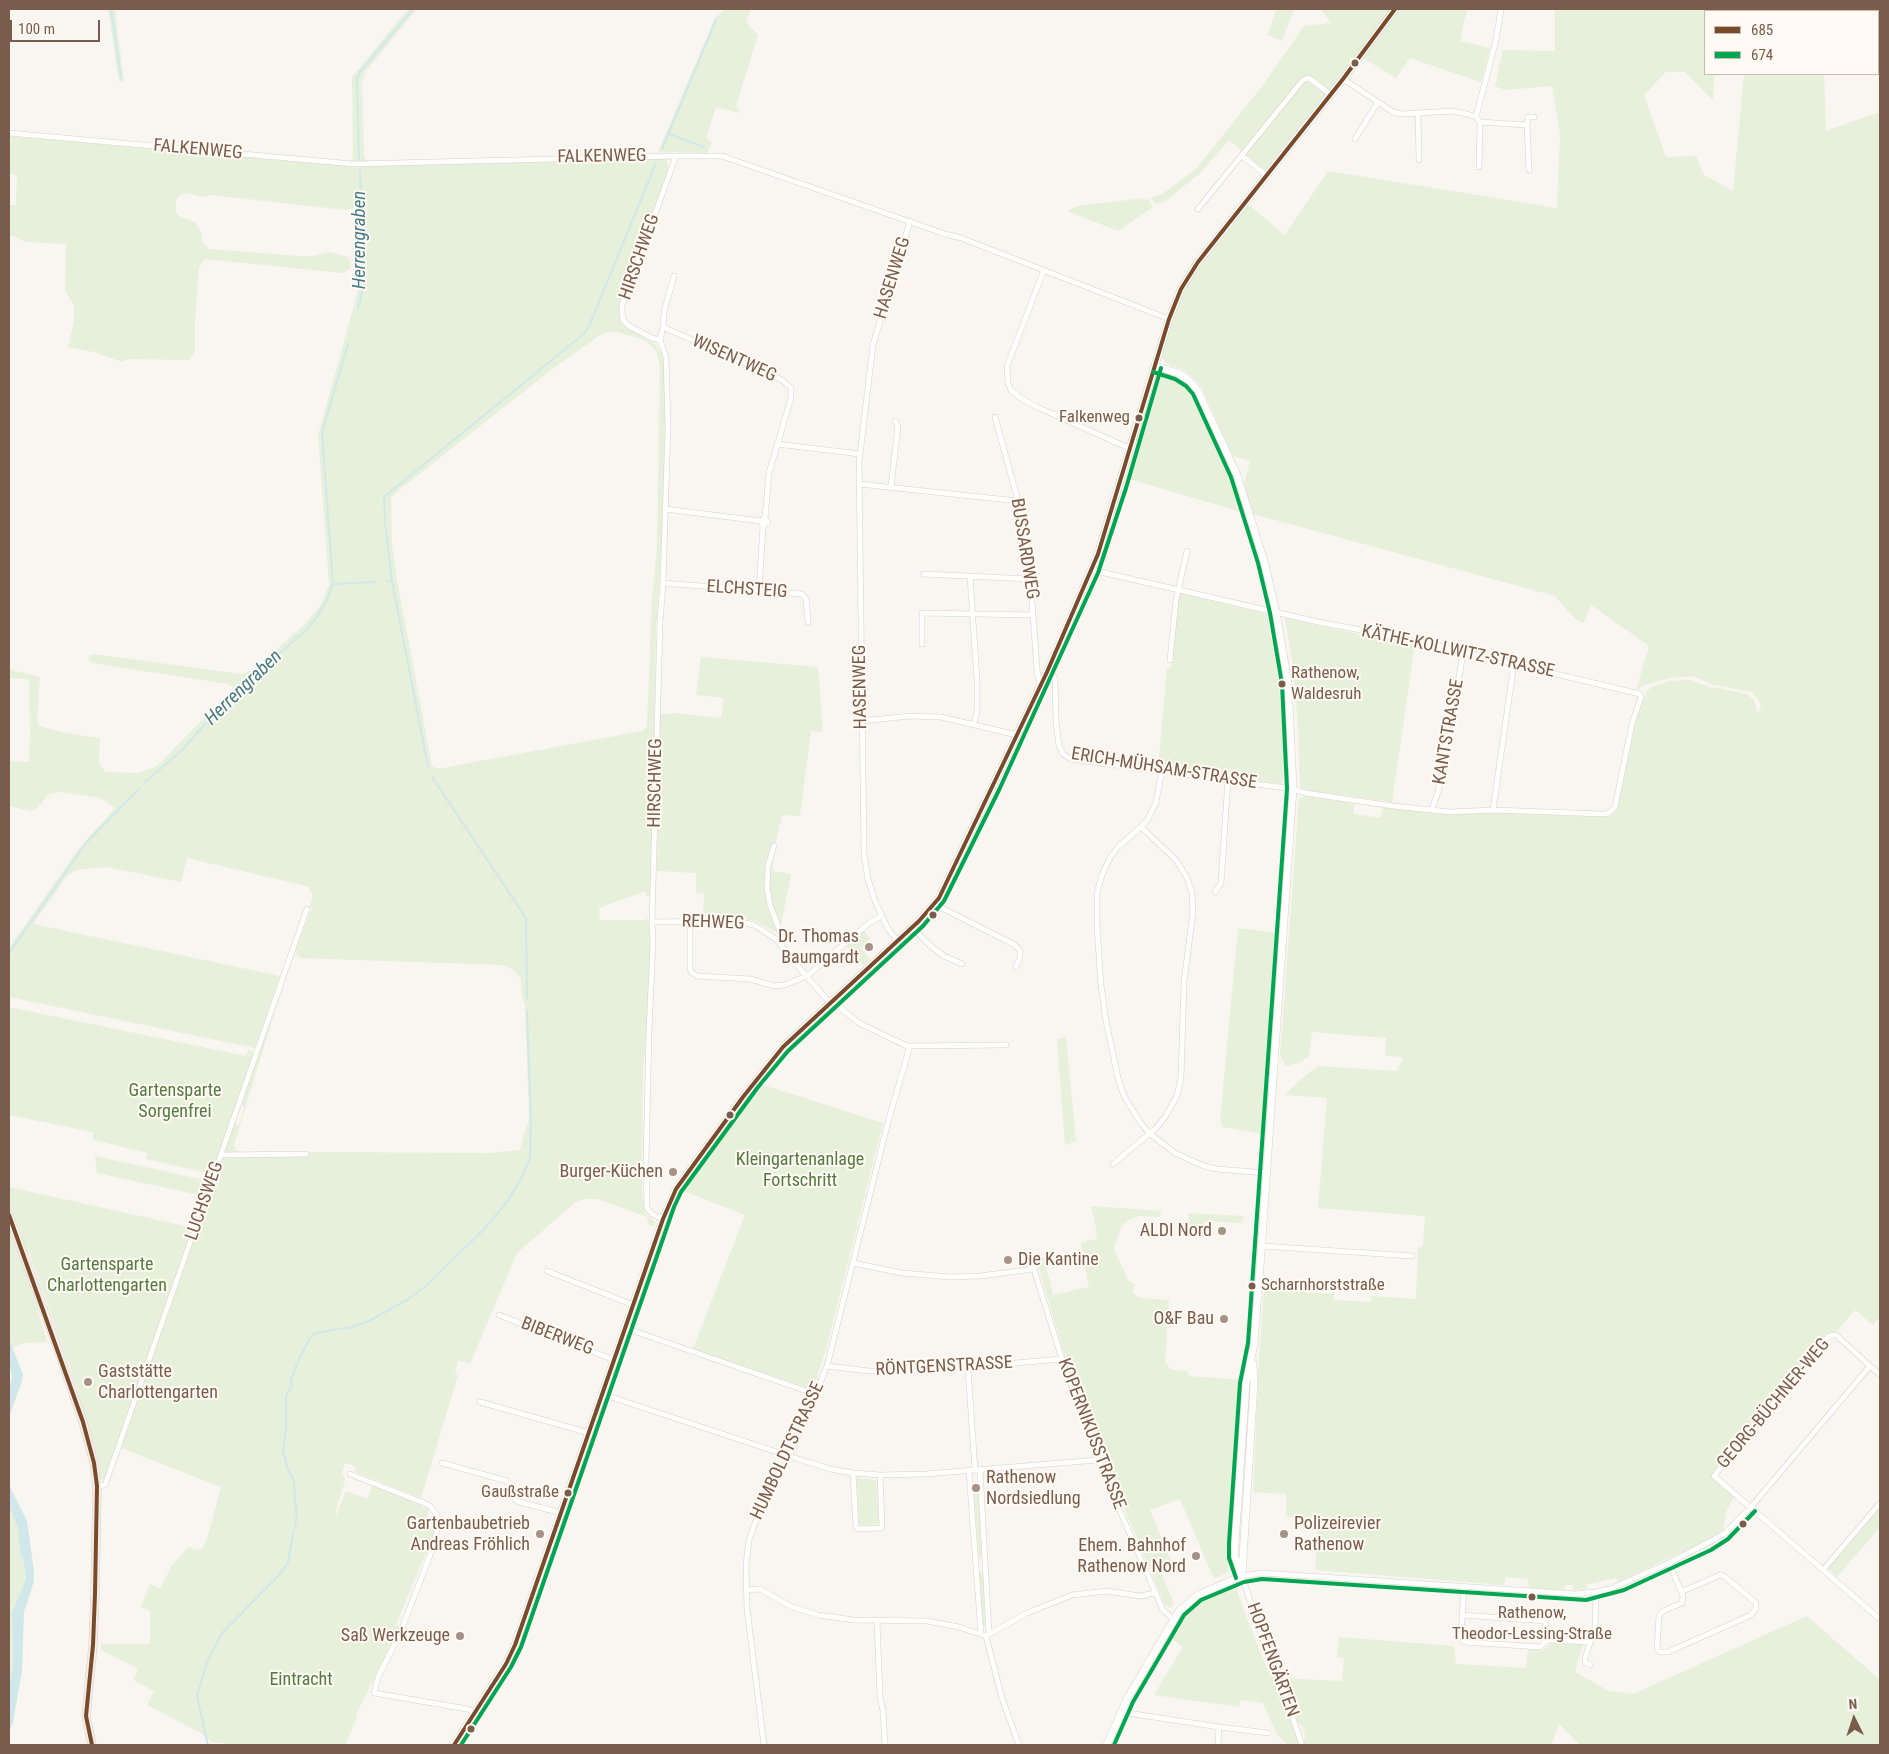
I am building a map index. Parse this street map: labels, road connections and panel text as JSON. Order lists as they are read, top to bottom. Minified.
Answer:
{"streets":{"street":["FALKENWEG","HIRSCHWEG","HASENWEG","WISENTWEG","BUSSARDWEG","ELCHSTEIG","KÄTHE-KOLLWITZ-STRASSE","KANTSTRASSE","ERICH-MÜHSAM-STRASSE","REHWEG","LUCHSWEG","BIBERWEG","RÖNTGENSTRASSE","GEORG-BÜCHNER-WEG","KOPERNIKUSSTRASSE","HUMBOLDTSTRASSE","HOPFENGÄRTEN"]},"crossings":[["FALKENWEG","HIRSCHWEG"],["FALKENWEG","HASENWEG"],["HIRSCHWEG","WISENTWEG"],["HIRSCHWEG","ELCHSTEIG"],["HIRSCHWEG","REHWEG"],["WISENTWEG","ELCHSTEIG"],["KÄTHE-KOLLWITZ-STRASSE","KANTSTRASSE"],["KÄTHE-KOLLWITZ-STRASSE","ERICH-MÜHSAM-STRASSE"],["KANTSTRASSE","ERICH-MÜHSAM-STRASSE"],["REHWEG","HUMBOLDTSTRASSE"],["RÖNTGENSTRASSE","KOPERNIKUSSTRASSE"],["RÖNTGENSTRASSE","HUMBOLDTSTRASSE"],["KOPERNIKUSSTRASSE","HUMBOLDTSTRASSE"]],"water":["Herrengraben"],"parks":["Gartensparte Sorgenfrei","Kleingartenanlage Fortschritt","Gartensparte Charlottengarten","Eintracht"],"places":["Falkenweg","Rathenow, Waldesruh","Dr. Thomas Baumgardt","Burger-Küchen","ALDI Nord","Die Kantine","Scharnhorststraße","O&F Bau","Gaststätte Charlottengarten","Rathenow Nordsiedlung","Gaußstraße","Gartenbaubetrieb Andreas Fröhlich","Polizeirevier Rathenow","Ehem. Bahnhof Rathenow Nord","Rathenow, Theodor-Lessing-Straße","Saß Werkzeuge"],"lines":["transit line 685","transit line 674"],"legend":["685","674"],"scale_bar":"100 m","north":"top"}
